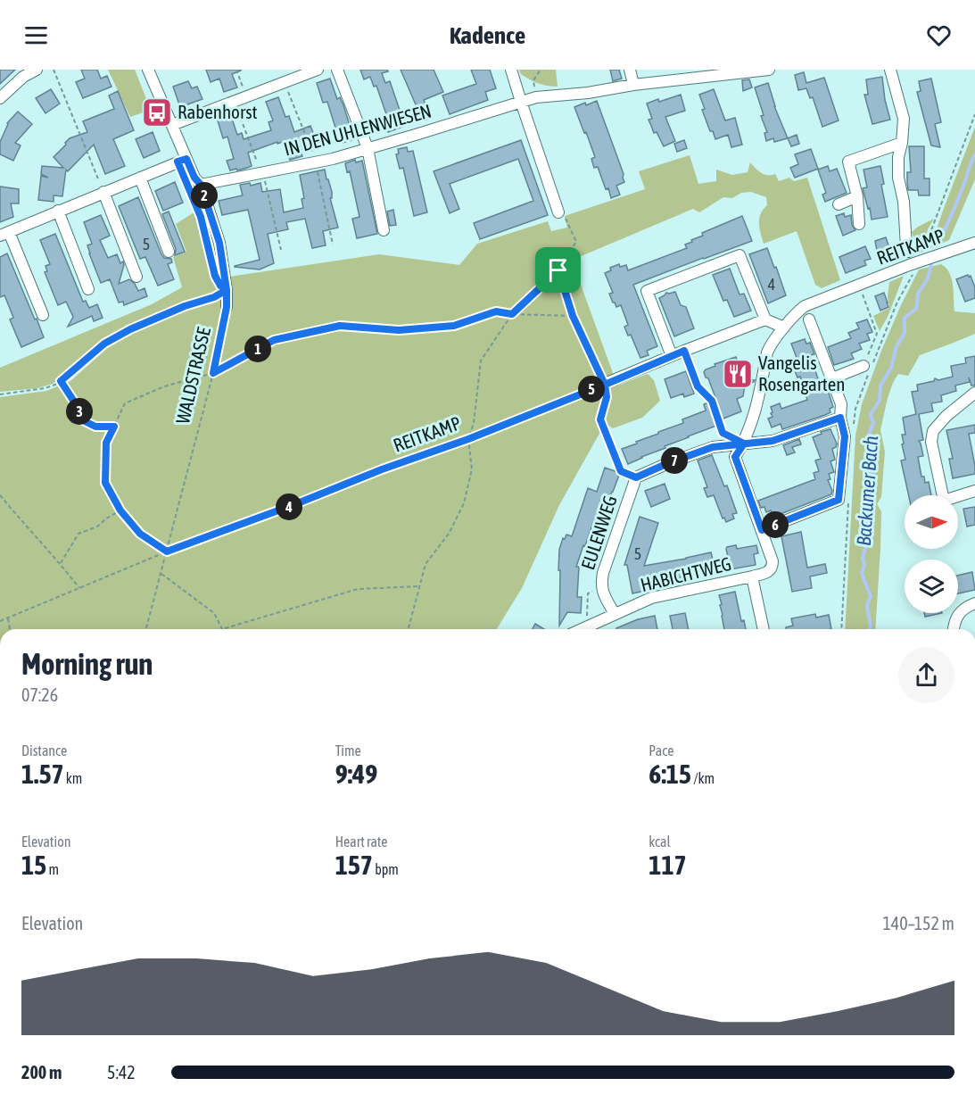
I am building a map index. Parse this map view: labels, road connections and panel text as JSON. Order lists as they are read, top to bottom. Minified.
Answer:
{"streets":{"street":["IN DEN UHLENWIESEN","REITKAMP","WALDSTRASSE","EULENWEG","HABICHTWEG"]},"crossings":[["IN DEN UHLENWIESEN","WALDSTRASSE"],["REITKAMP","WALDSTRASSE"],["REITKAMP","EULENWEG"],["REITKAMP","HABICHTWEG"],["EULENWEG","HABICHTWEG"]],"water":["Backumer Bach"],"places":{"bus stop":["Rabenhorst"],"restaurant":["Vangelis Rosengarten"]},"house_numbers":["5","4","5"],"north":"right","page":{"header":"Kadence","pins":["2","1","5","3","7","4","6"],"heading":["Morning run","07:26"],"stats":[["Distance","1.57 km"],["Time","9:49"],["Pace","6:15 /km"],["Elevation","15 m"],["Heart rate","157 bpm"],["kcal","117"]],"chart":["Elevation","140–152 m"],"list":[{"name":"200 m","note":"5:42"}]}}
